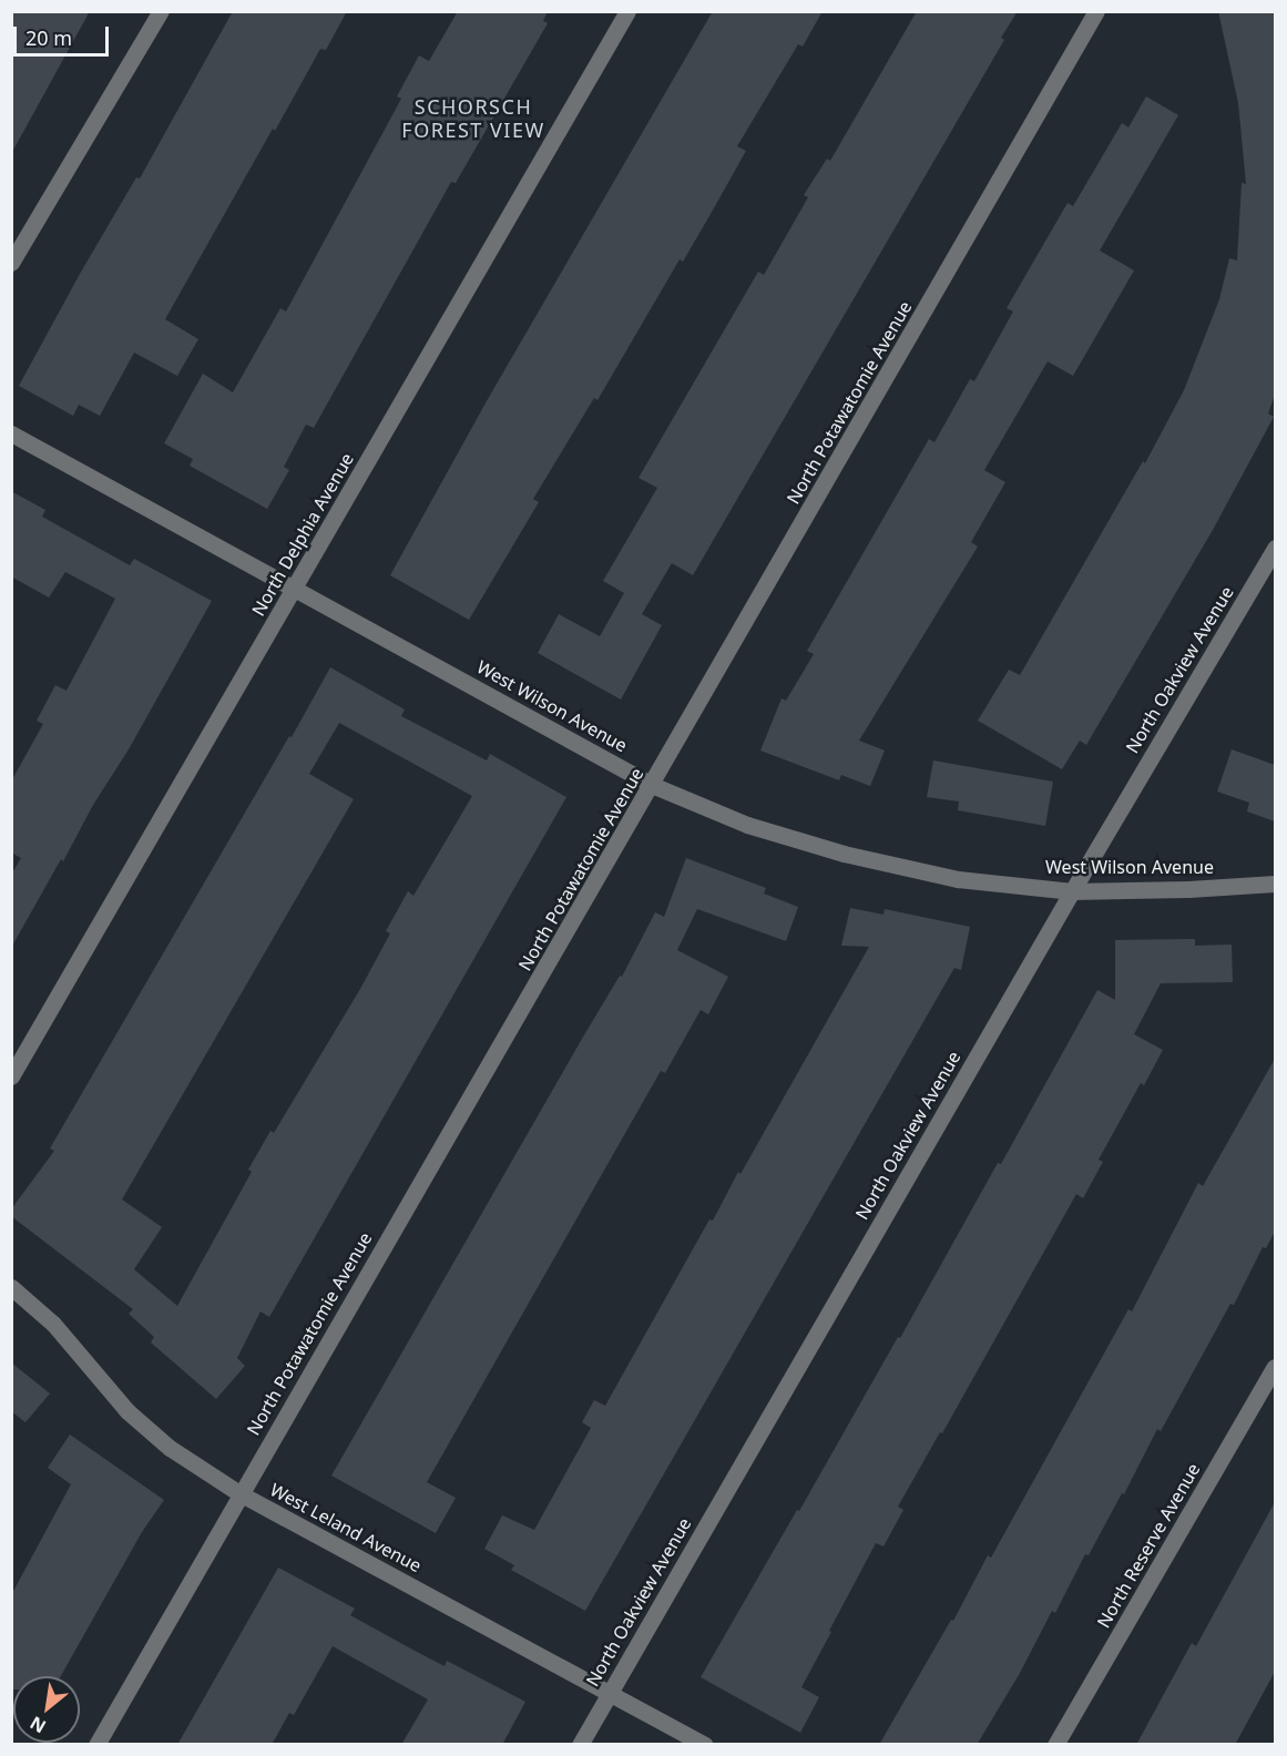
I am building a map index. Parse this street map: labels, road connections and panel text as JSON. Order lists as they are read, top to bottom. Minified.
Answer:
{"streets":{"street":["North Potawatomie Avenue","North Delphia Avenue","North Oakview Avenue","West Wilson Avenue","West Leland Avenue","North Reserve Avenue"]},"crossings":[["North Potawatomie Avenue","West Wilson Avenue"],["North Potawatomie Avenue","West Leland Avenue"],["North Delphia Avenue","West Wilson Avenue"],["North Oakview Avenue","West Wilson Avenue"],["North Oakview Avenue","West Leland Avenue"]],"districts":["SCHORSCH FOREST VIEW"],"scale_bar":"20 m","north":"bottom left"}
